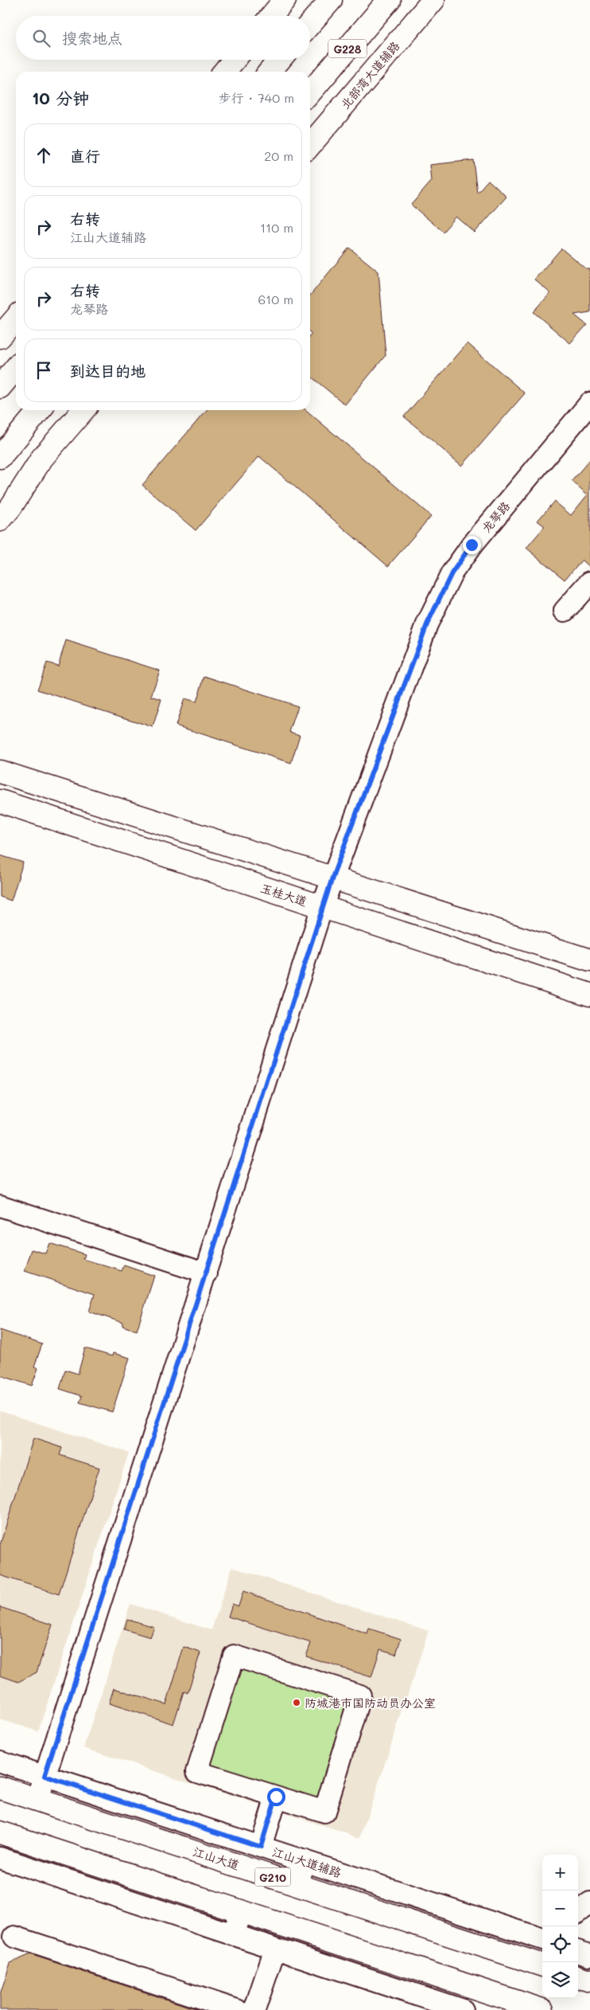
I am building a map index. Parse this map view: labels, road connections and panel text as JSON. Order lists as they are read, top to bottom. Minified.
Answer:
{"streets":{"main road":["G228","北部湾大道辅路","玉桂大道","江山大道","G210"],"street":["龙琴路","江山大道辅路"]},"crossings":[["龙琴路","玉桂大道"],["龙琴路","江山大道"],["龙琴路","江山大道辅路"]],"places":["防城港市国防动员办公室"],"page":{"search":"搜索地点","heading":["10 分钟","步行 · 740 m"],"list":[["直行","20 m"],["右转","江山大道辅路","110 m"],["右转","龙琴路","610 m"],"到达目的地"],"map_buttons":["+","−"]}}
